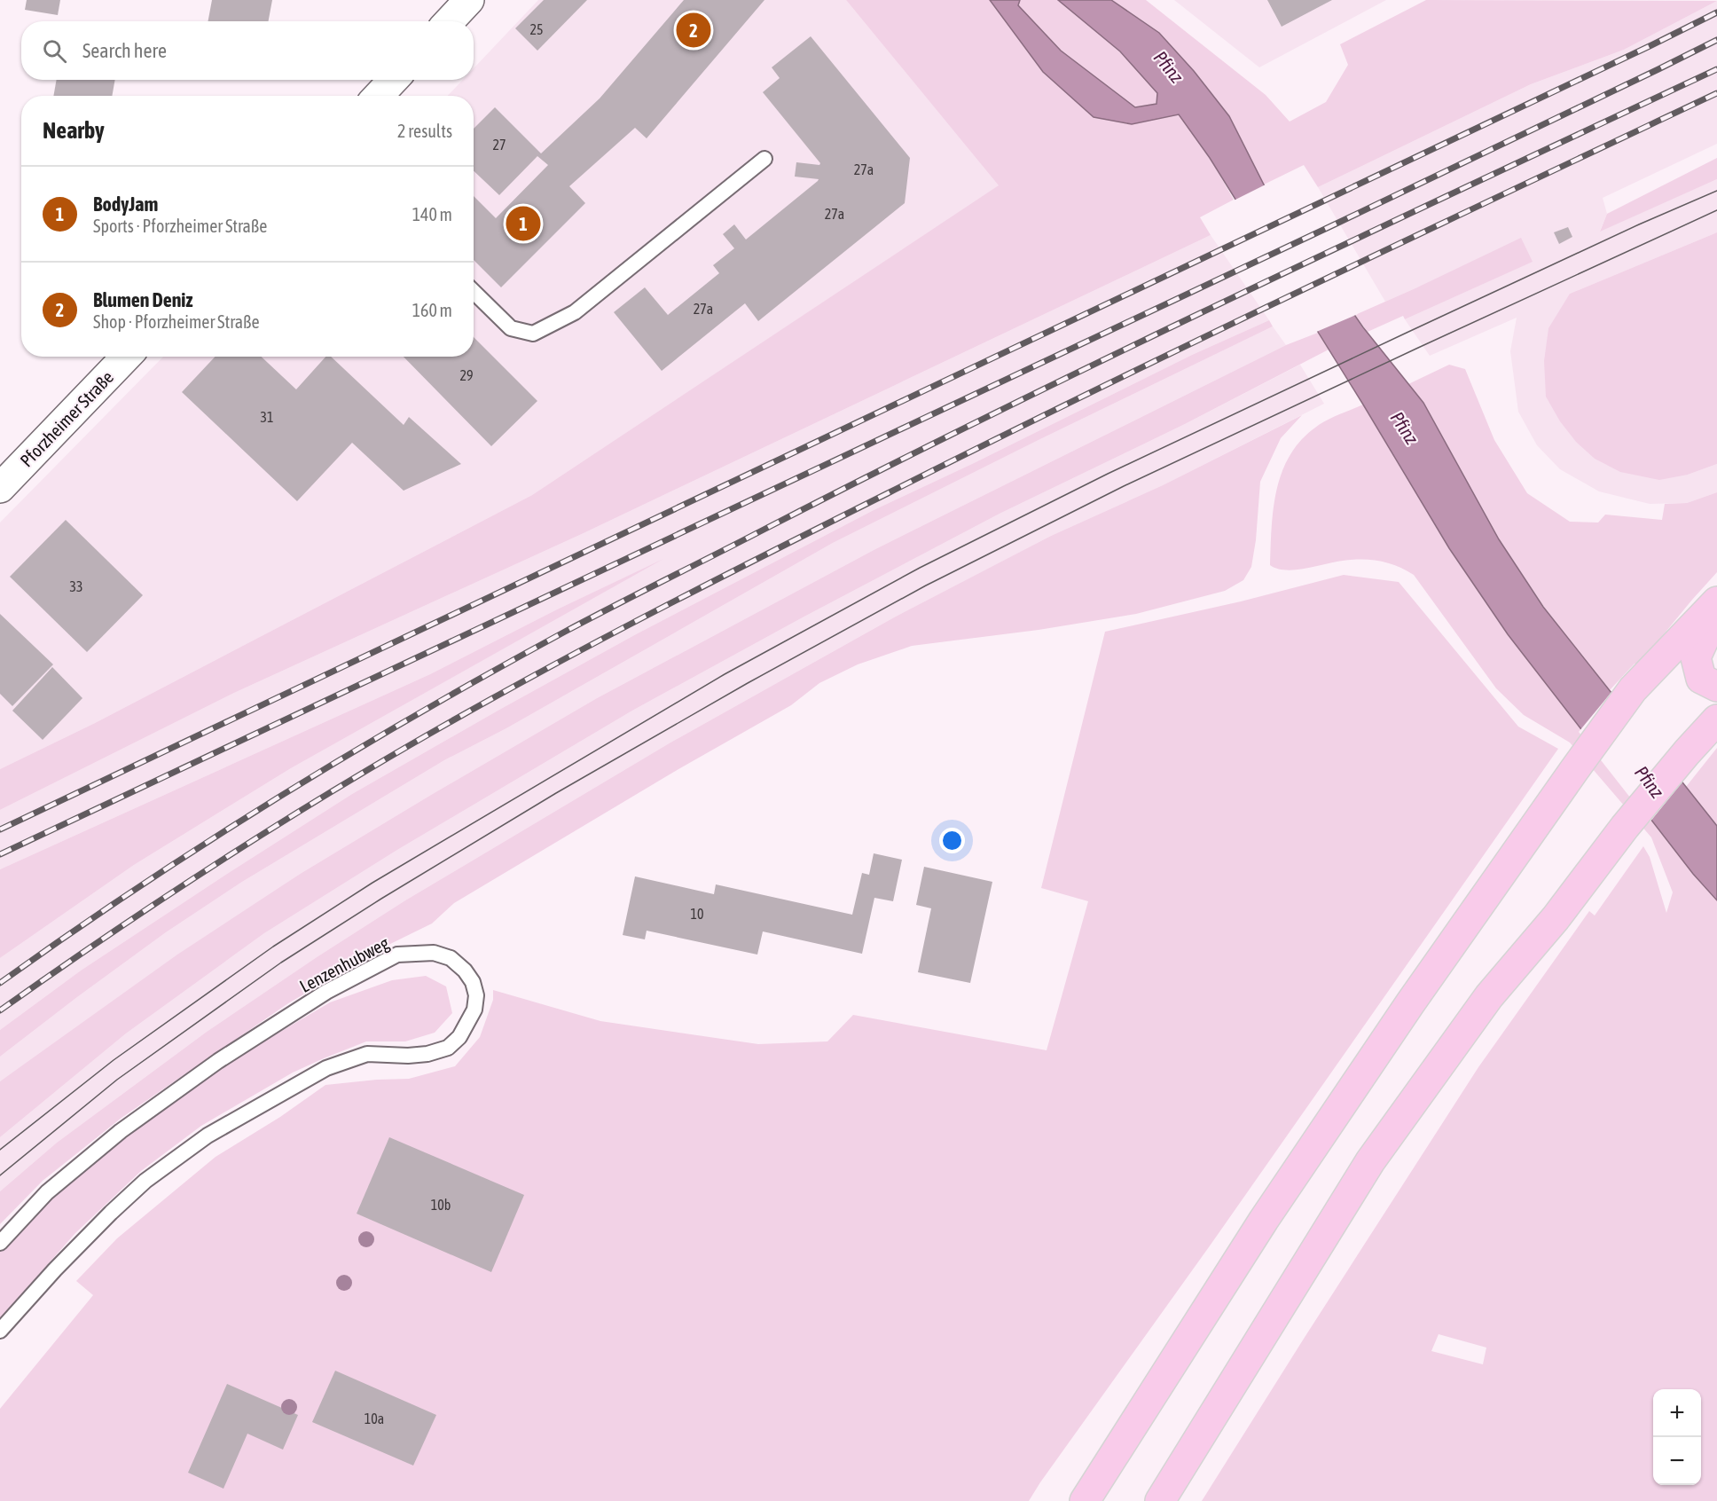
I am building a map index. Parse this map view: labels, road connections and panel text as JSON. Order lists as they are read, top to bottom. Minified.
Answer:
{"streets":{"street":["Pforzheimer Straße"],"lane":["Lenzenhubweg"]},"water":["Pfinz"],"house_numbers":["25","27","27a","27a","27a","29","31","33","10","10b","10a"],"page":{"pins":["2","1"],"search":"Search here","heading":["Nearby","2 results"],"list":[{"mark":"1","name":"BodyJam","note":"Sports · Pforzheimer Straße","value":"140 m"},{"mark":"2","name":"Blumen Deniz","note":"Shop · Pforzheimer Straße","value":"160 m"}],"map_buttons":["+","−"]}}
